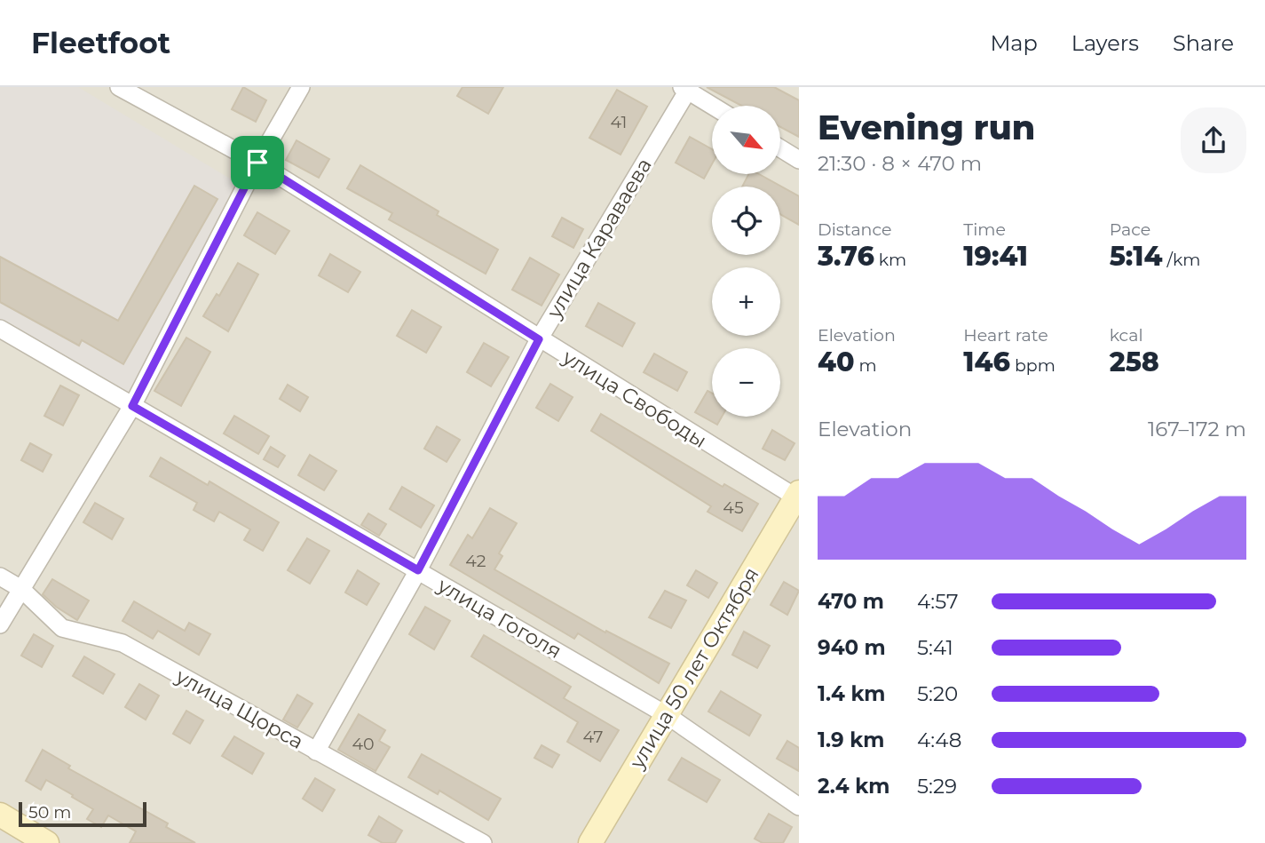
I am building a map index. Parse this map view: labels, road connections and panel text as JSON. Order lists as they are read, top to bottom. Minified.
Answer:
{"streets":{"street":["улица Караваева","улица Свободы","улица Гоголя","улица 50 лет Октября","улица Щорса"]},"crossings":[["улица Караваева","улица Свободы"],["улица Караваева","улица Гоголя"],["улица Караваева","улица Щорса"],["улица Свободы","улица 50 лет Октября"],["улица Гоголя","улица 50 лет Октября"]],"house_numbers":["41","45","42","47","40"],"scale_bar":"50 m","north":"bottom right","page":{"header":"Fleetfoot","nav":["Map","Layers","Share"],"heading":["Evening run","21:30 · 8 × 470 m"],"map_buttons":["+","−"],"stats":[["Distance","3.76 km"],["Time","19:41"],["Pace","5:14 /km"],["Elevation","40 m"],["Heart rate","146 bpm"],["kcal","258"]],"chart":["Elevation","167–172 m"],"list":[{"name":"470 m","note":"4:57"},{"name":"940 m","note":"5:41"},{"name":"1.4 km","note":"5:20"},{"name":"1.9 km","note":"4:48"},{"name":"2.4 km","note":"5:29"}],"scale":"50 m"}}
